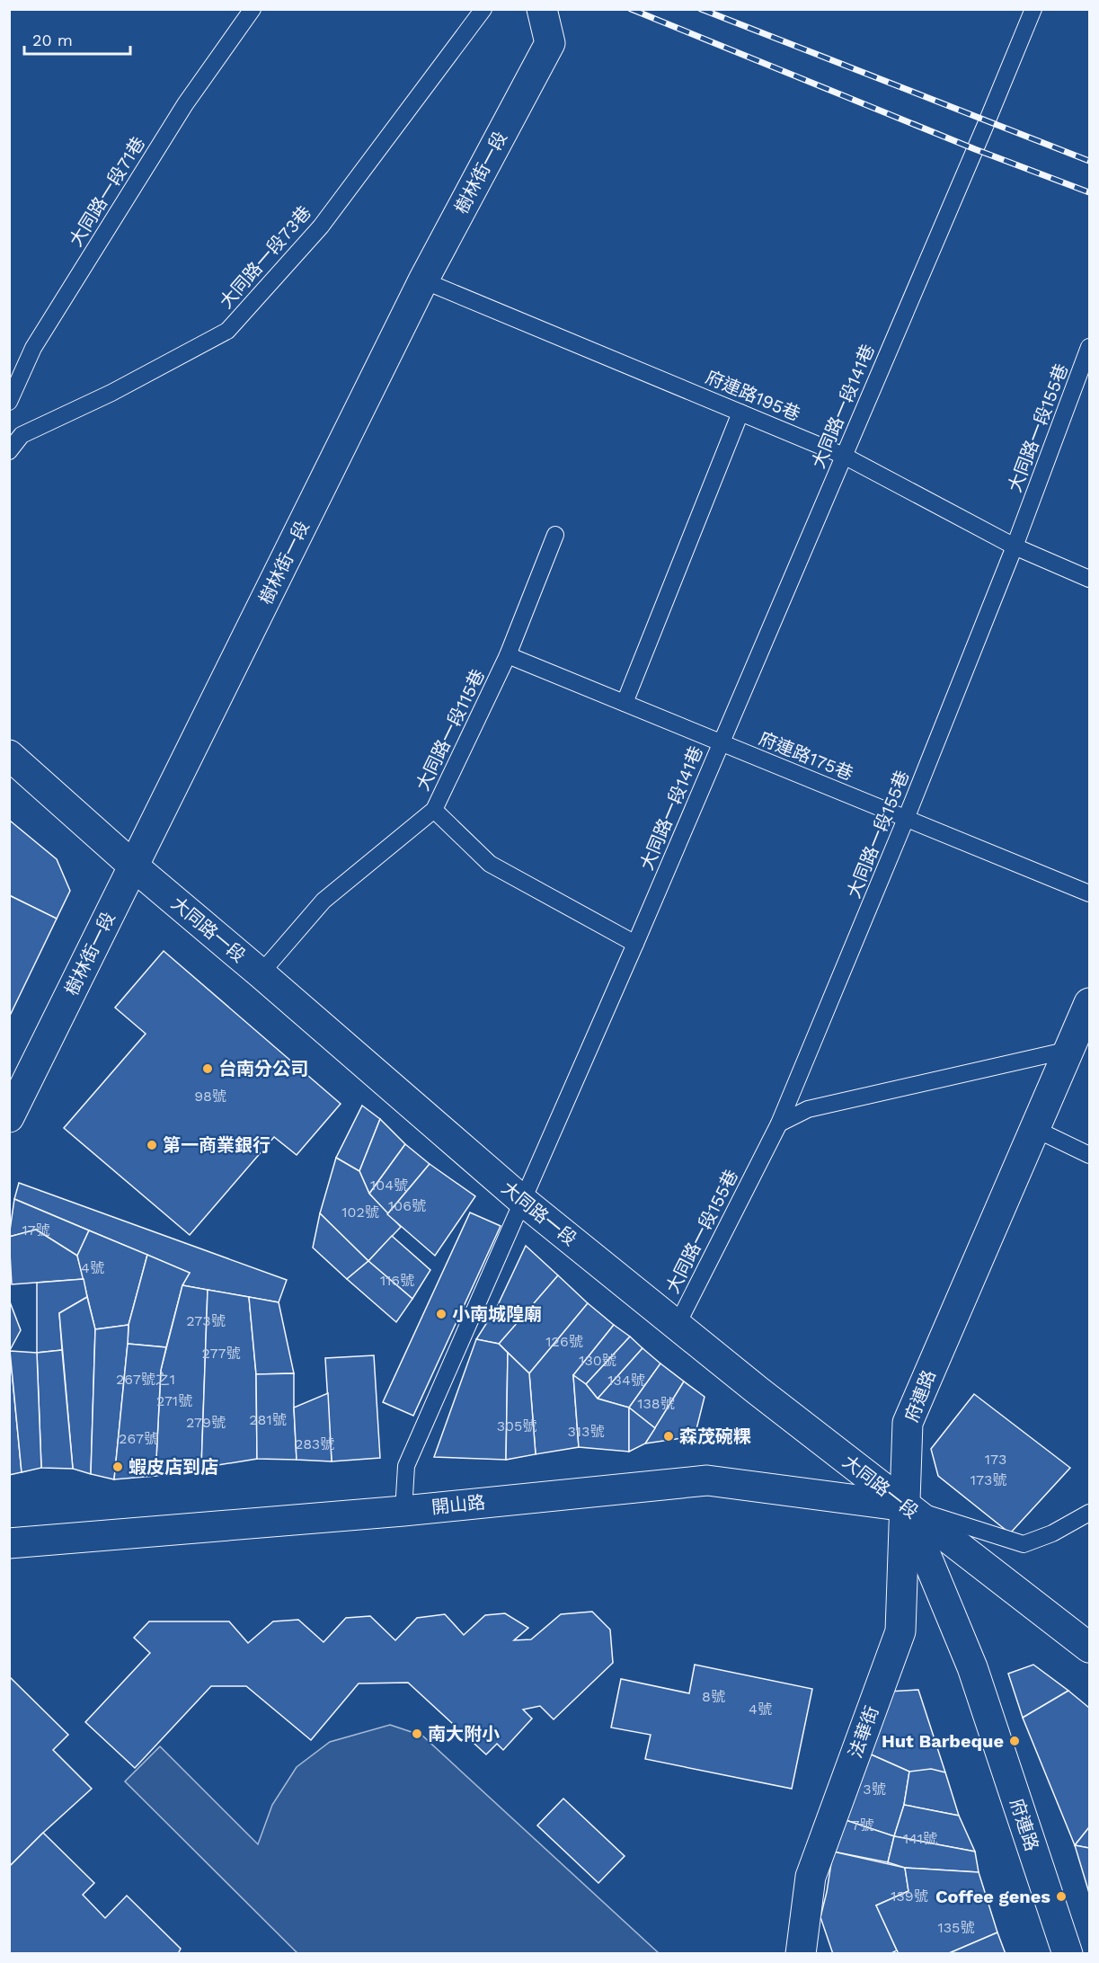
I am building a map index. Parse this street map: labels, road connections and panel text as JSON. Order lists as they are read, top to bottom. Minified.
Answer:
{"streets":{"street":["樹林街一段","大同路一段","府連路","開山路","法華街"],"lane":["大同路一段71巷","大同路一段73巷","府連路195巷","大同路一段141巷","大同路一段155巷","大同路一段115巷","府連路175巷"]},"crossings":[["樹林街一段","府連路195巷"],["樹林街一段","大同路一段"],["府連路195巷","大同路一段141巷"],["府連路195巷","大同路一段155巷"],["大同路一段141巷","府連路175巷"],["大同路一段141巷","大同路一段"],["大同路一段141巷","開山路"],["大同路一段155巷","府連路175巷"],["大同路一段155巷","大同路一段"],["大同路一段115巷","府連路175巷"],["大同路一段115巷","大同路一段"],["大同路一段","府連路"],["大同路一段","開山路"],["大同路一段","法華街"],["府連路","開山路"],["府連路","法華街"],["開山路","法華街"]],"places":["台南分公司","第一商業銀行","小南城隍廟","森茂碗粿","蝦皮店到店","南大附小","Hut Barbeque","Coffee genes"],"house_numbers":["98號","104號","106號","102號","17號","4號","116號","273號","126號","277號","130號","267號之1","134號","271號","138號","281號","279號","305號","313號","267號","283號","173","173號","8號","4號","3號","7號","141號","139號","135號"],"scale_bar":"20 m"}
